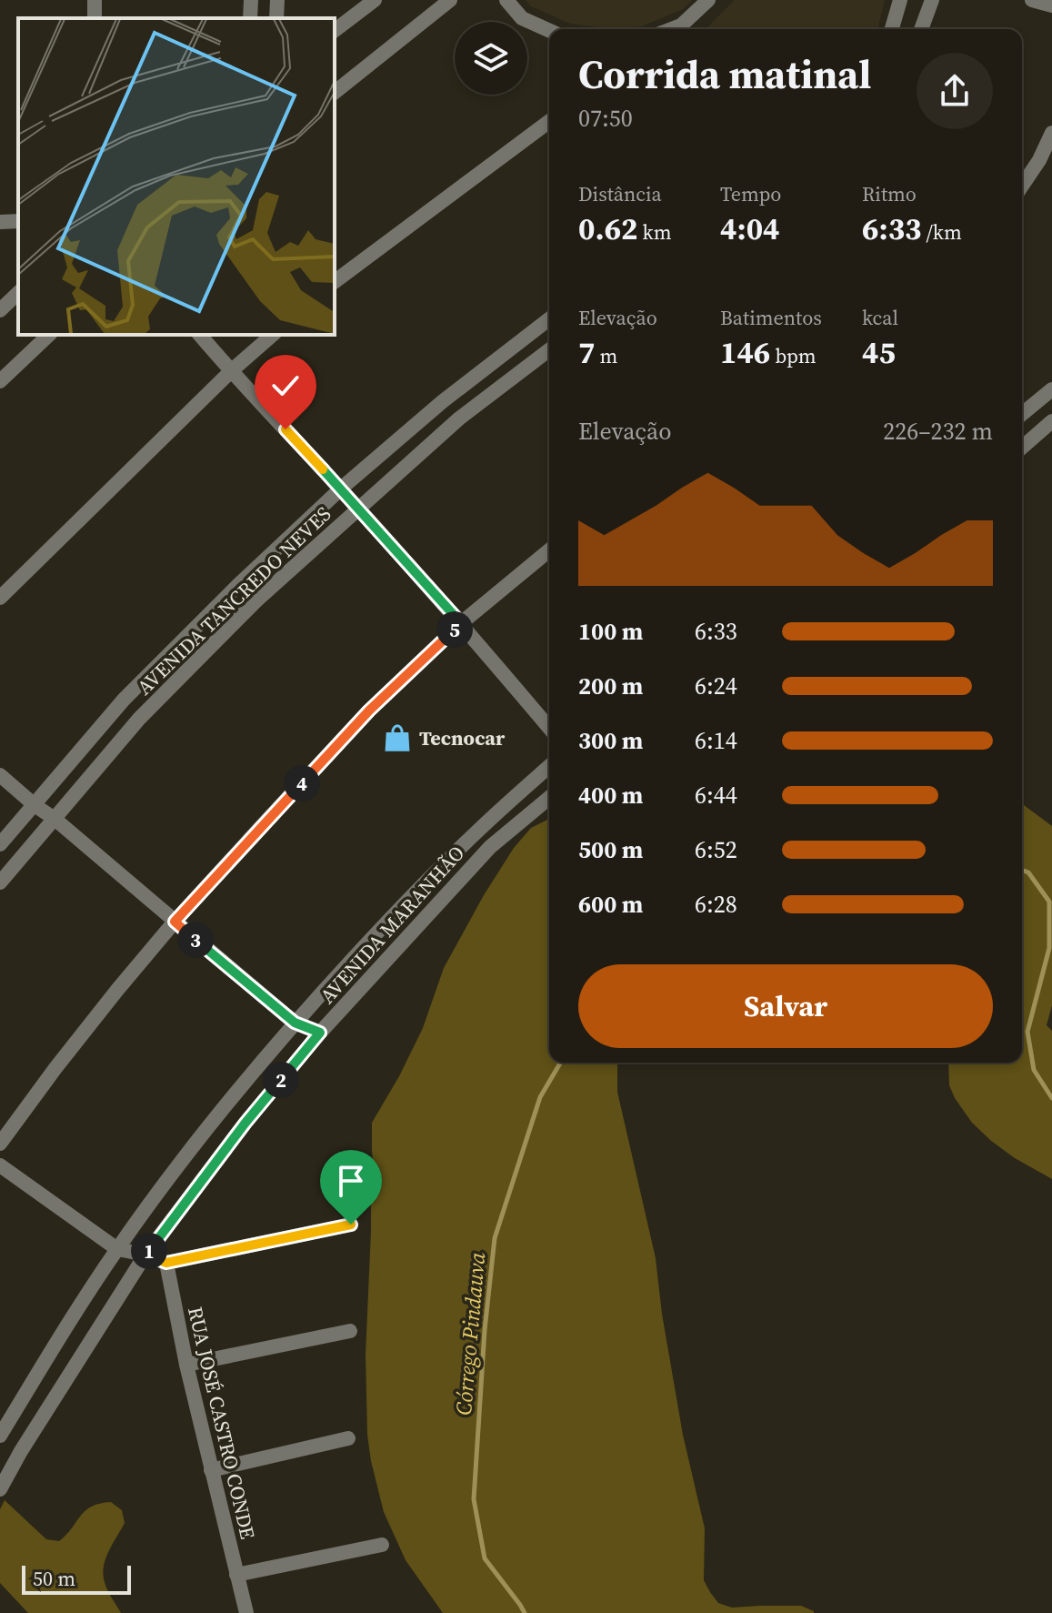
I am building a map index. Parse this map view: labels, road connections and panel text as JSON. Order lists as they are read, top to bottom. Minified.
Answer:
{"streets":{"street":["AVENIDA TANCREDO NEVES","AVENIDA MARANHÃO","RUA JOSÉ CASTRO CONDE"]},"water":["Córrego Pindauva"],"places":{"shop":["Tecnocar"]},"scale_bar":"50 m","page":{"heading":["Corrida matinal","07:50"],"stats":[["Distância","0.62 km"],["Tempo","4:04"],["Ritmo","6:33 /km"],["Elevação","7 m"],["Batimentos","146 bpm"],["kcal","45"]],"chart":["Elevação","226–232 m"],"list":[{"name":"100 m","note":"6:33"},{"name":"200 m","note":"6:24"},{"name":"300 m","note":"6:14"},{"name":"400 m","note":"6:44"},{"name":"500 m","note":"6:52"},{"name":"600 m","note":"6:28"}],"pins":["5","4","3","2","1"],"buttons":"Salvar","scale":"50 m"}}
